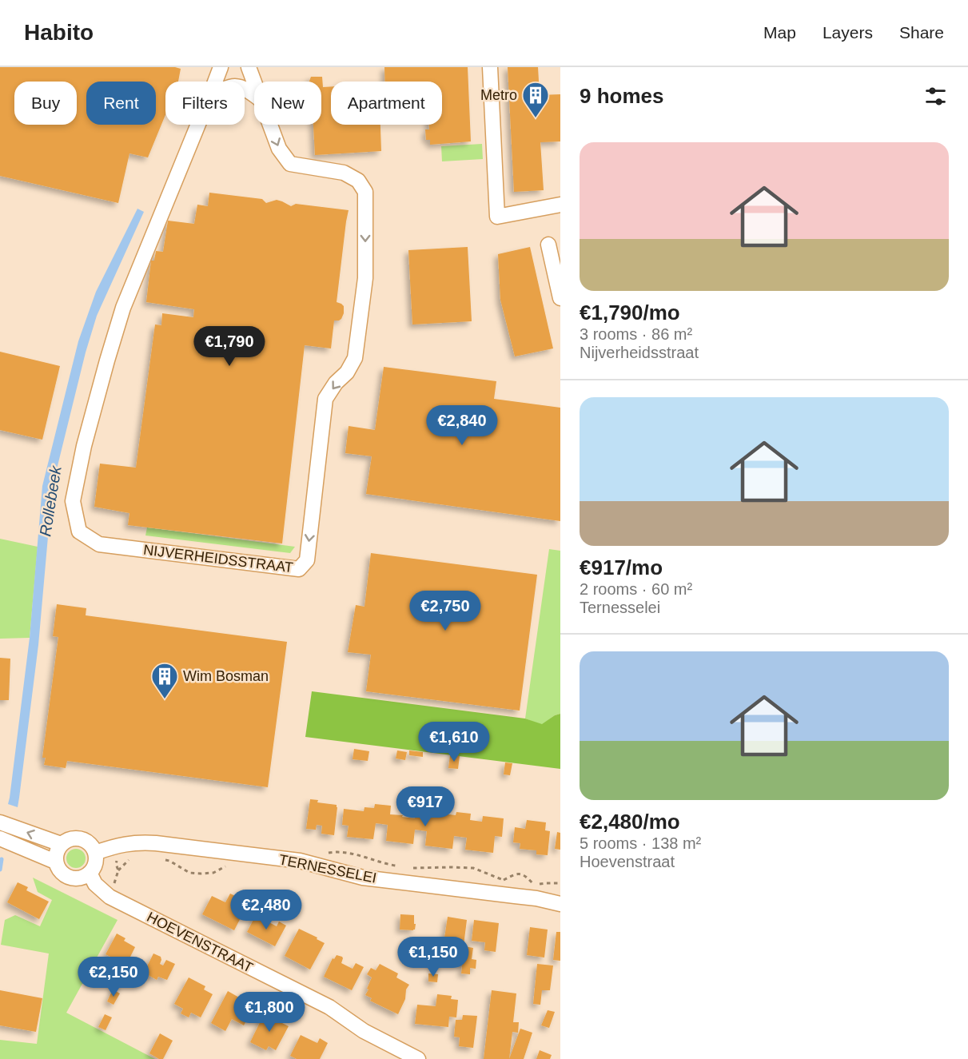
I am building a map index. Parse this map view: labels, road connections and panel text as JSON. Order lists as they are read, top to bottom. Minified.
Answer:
{"streets":{"street":["NIJVERHEIDSSTRAAT","TERNESSELEI","HOEVENSTRAAT"]},"crossings":[["TERNESSELEI","HOEVENSTRAAT"]],"water":["Rollebeek"],"places":{"building":["Metro","Wim Bosman"]},"page":{"header":"Habito","nav":["Map","Layers","Share"],"heading":"9 homes","chip":["Buy","Rent","Filters","New","Apartment"],"list":[{"name":"€1,790/mo","note":"3 rooms · 86 m² · Nijverheidsstraat"},{"name":"€917/mo","note":"2 rooms · 60 m² · Ternesselei"},{"name":"€2,480/mo","note":"5 rooms · 138 m² · Hoevenstraat"}],"price":["€1,790","€2,840","€2,750","€1,610","€917","€2,480","€1,150","€2,150","€1,800"]}}
